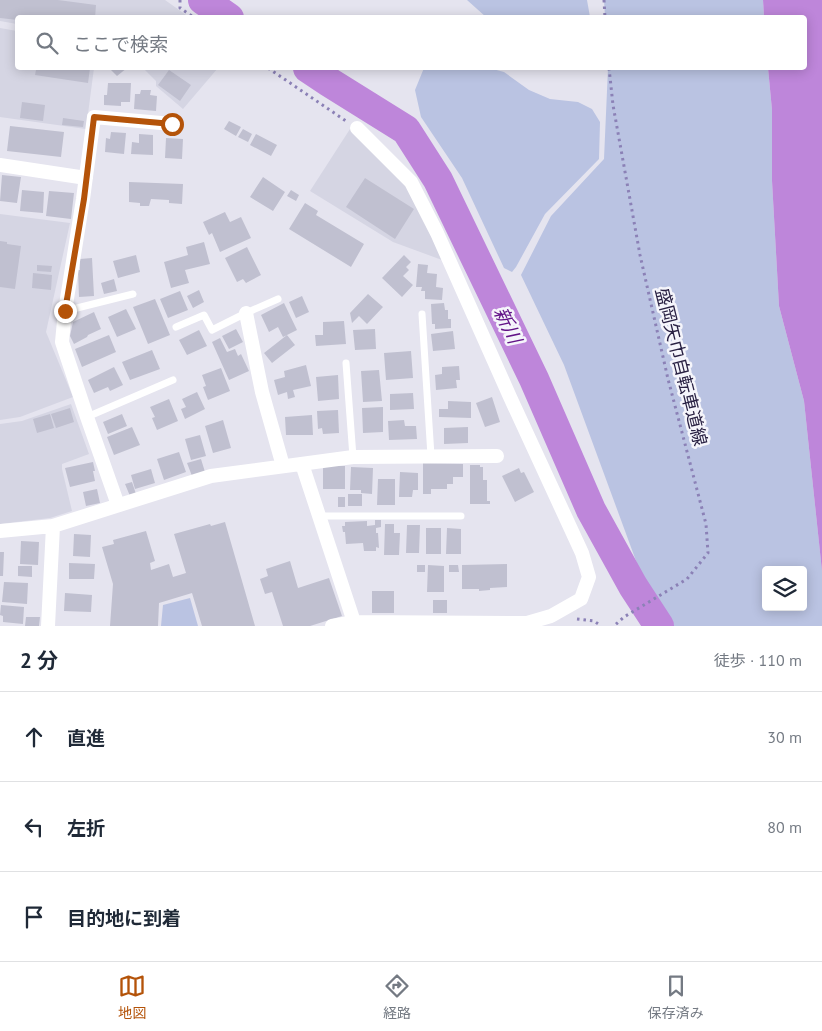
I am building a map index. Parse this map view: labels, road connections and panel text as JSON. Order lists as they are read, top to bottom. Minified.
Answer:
{"streets":{"path":["盛岡矢巾自転車道線"]},"water":["新川"],"page":{"search":"ここで検索","heading":["2 分","徒歩 · 110 m"],"list":[["直進","30 m"],["左折","80 m"],"目的地に到着"],"nav":["地図","経路","保存済み"]}}
